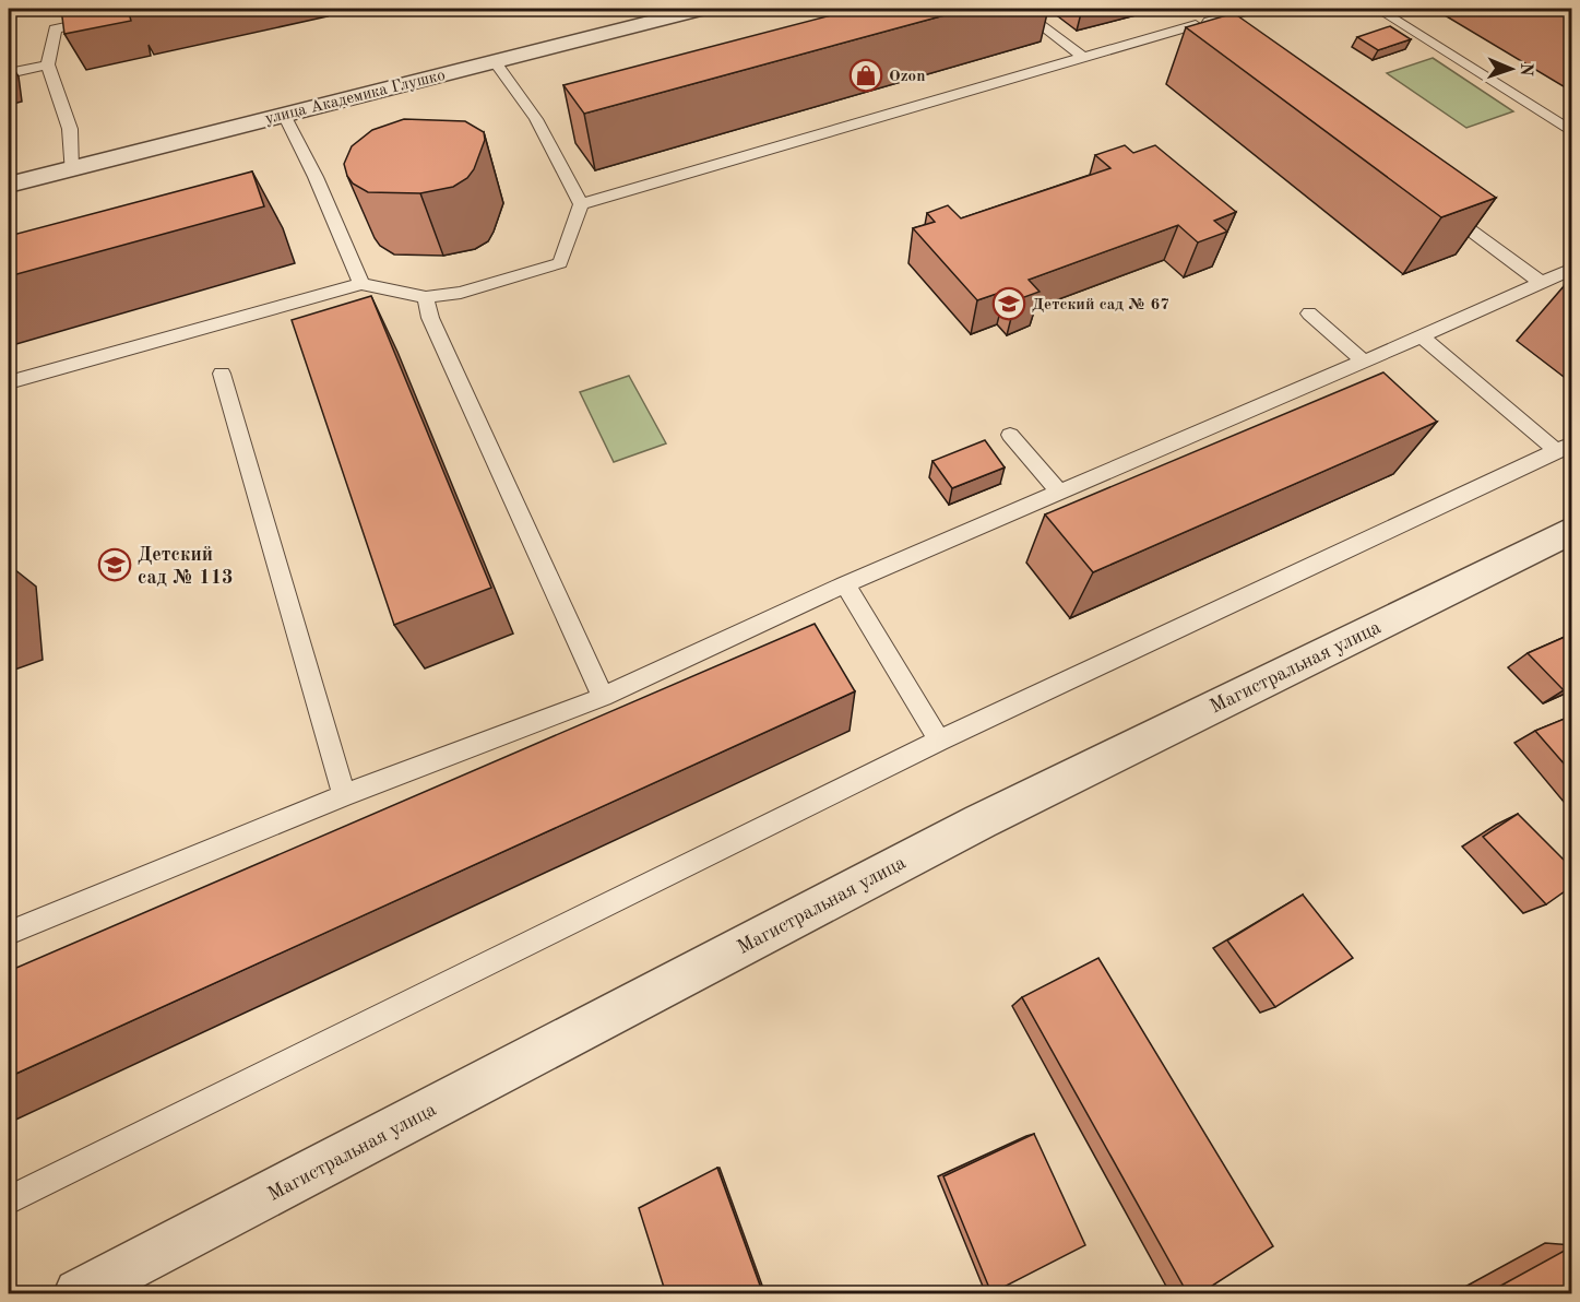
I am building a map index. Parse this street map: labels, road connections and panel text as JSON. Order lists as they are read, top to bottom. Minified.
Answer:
{"streets":{"street":["улица Академика Глушко","Магистральная улица"]},"places":{"shop":["Ozon"],"school or university":["Детский сад № 67","Детский сад № 113"]},"north":"right"}
